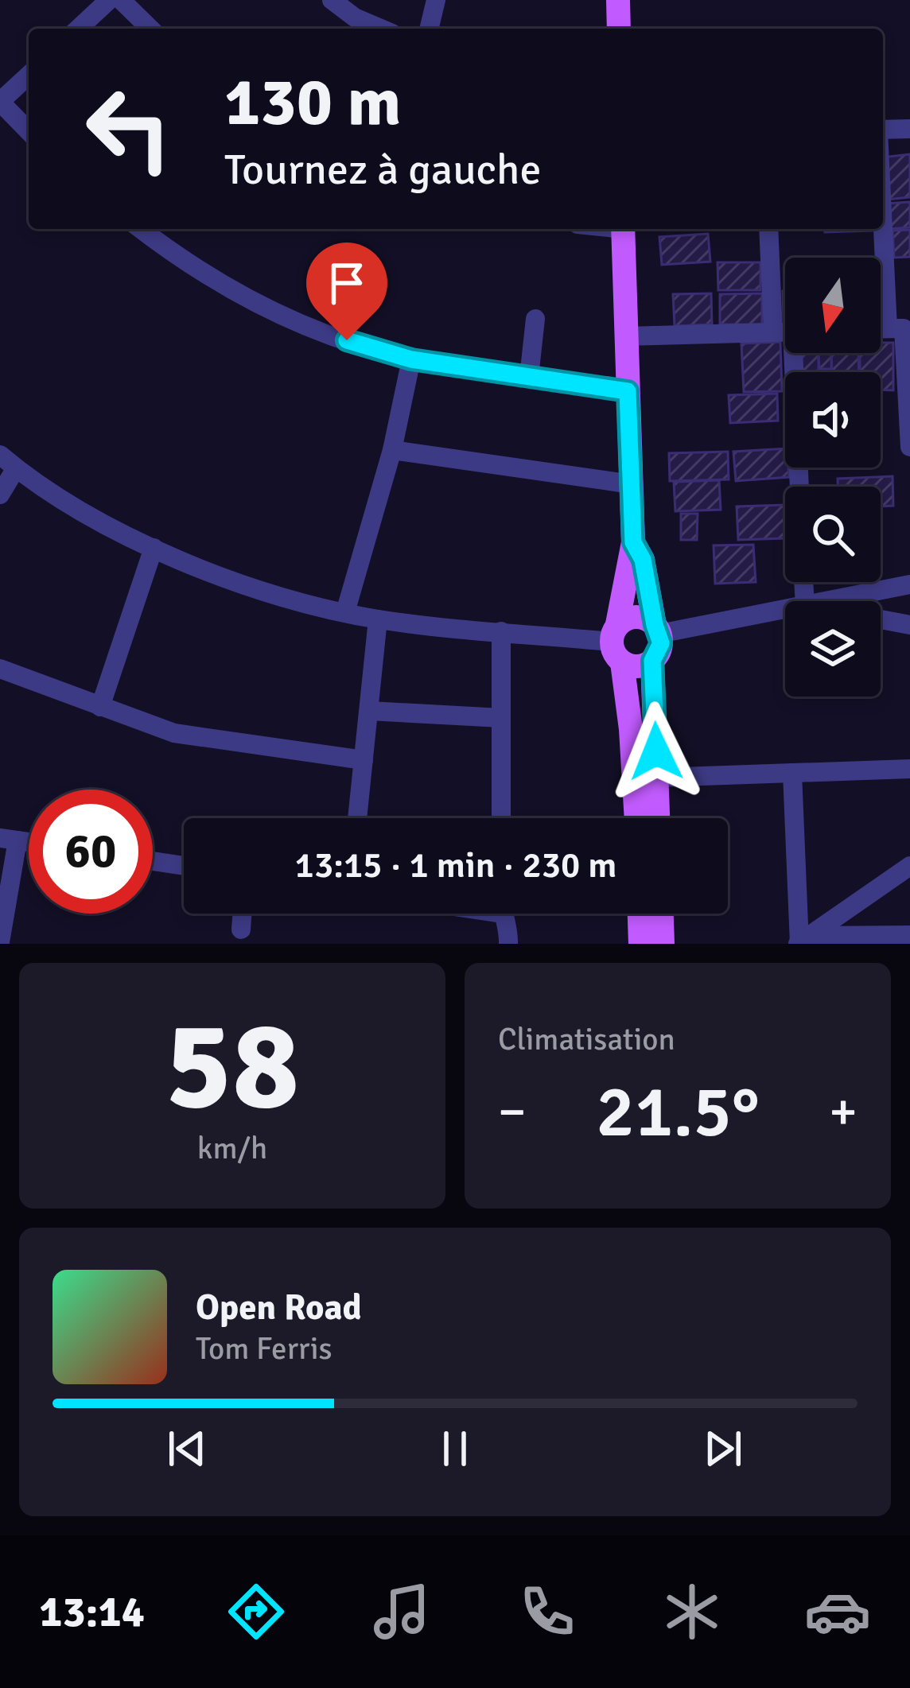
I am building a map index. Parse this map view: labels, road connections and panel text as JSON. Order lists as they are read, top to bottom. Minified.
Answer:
{"north":"bottom","page":{"turn":["130 m","Tournez à gauche"],"limit":"60","trip":"13:15 · 1 min · 230 m","tile":[["58","km/h"],"Climatisation"],"heat":["−","21.5°","+"],"song":["Open Road","Tom Ferris"],"tabs":"13:14"}}
